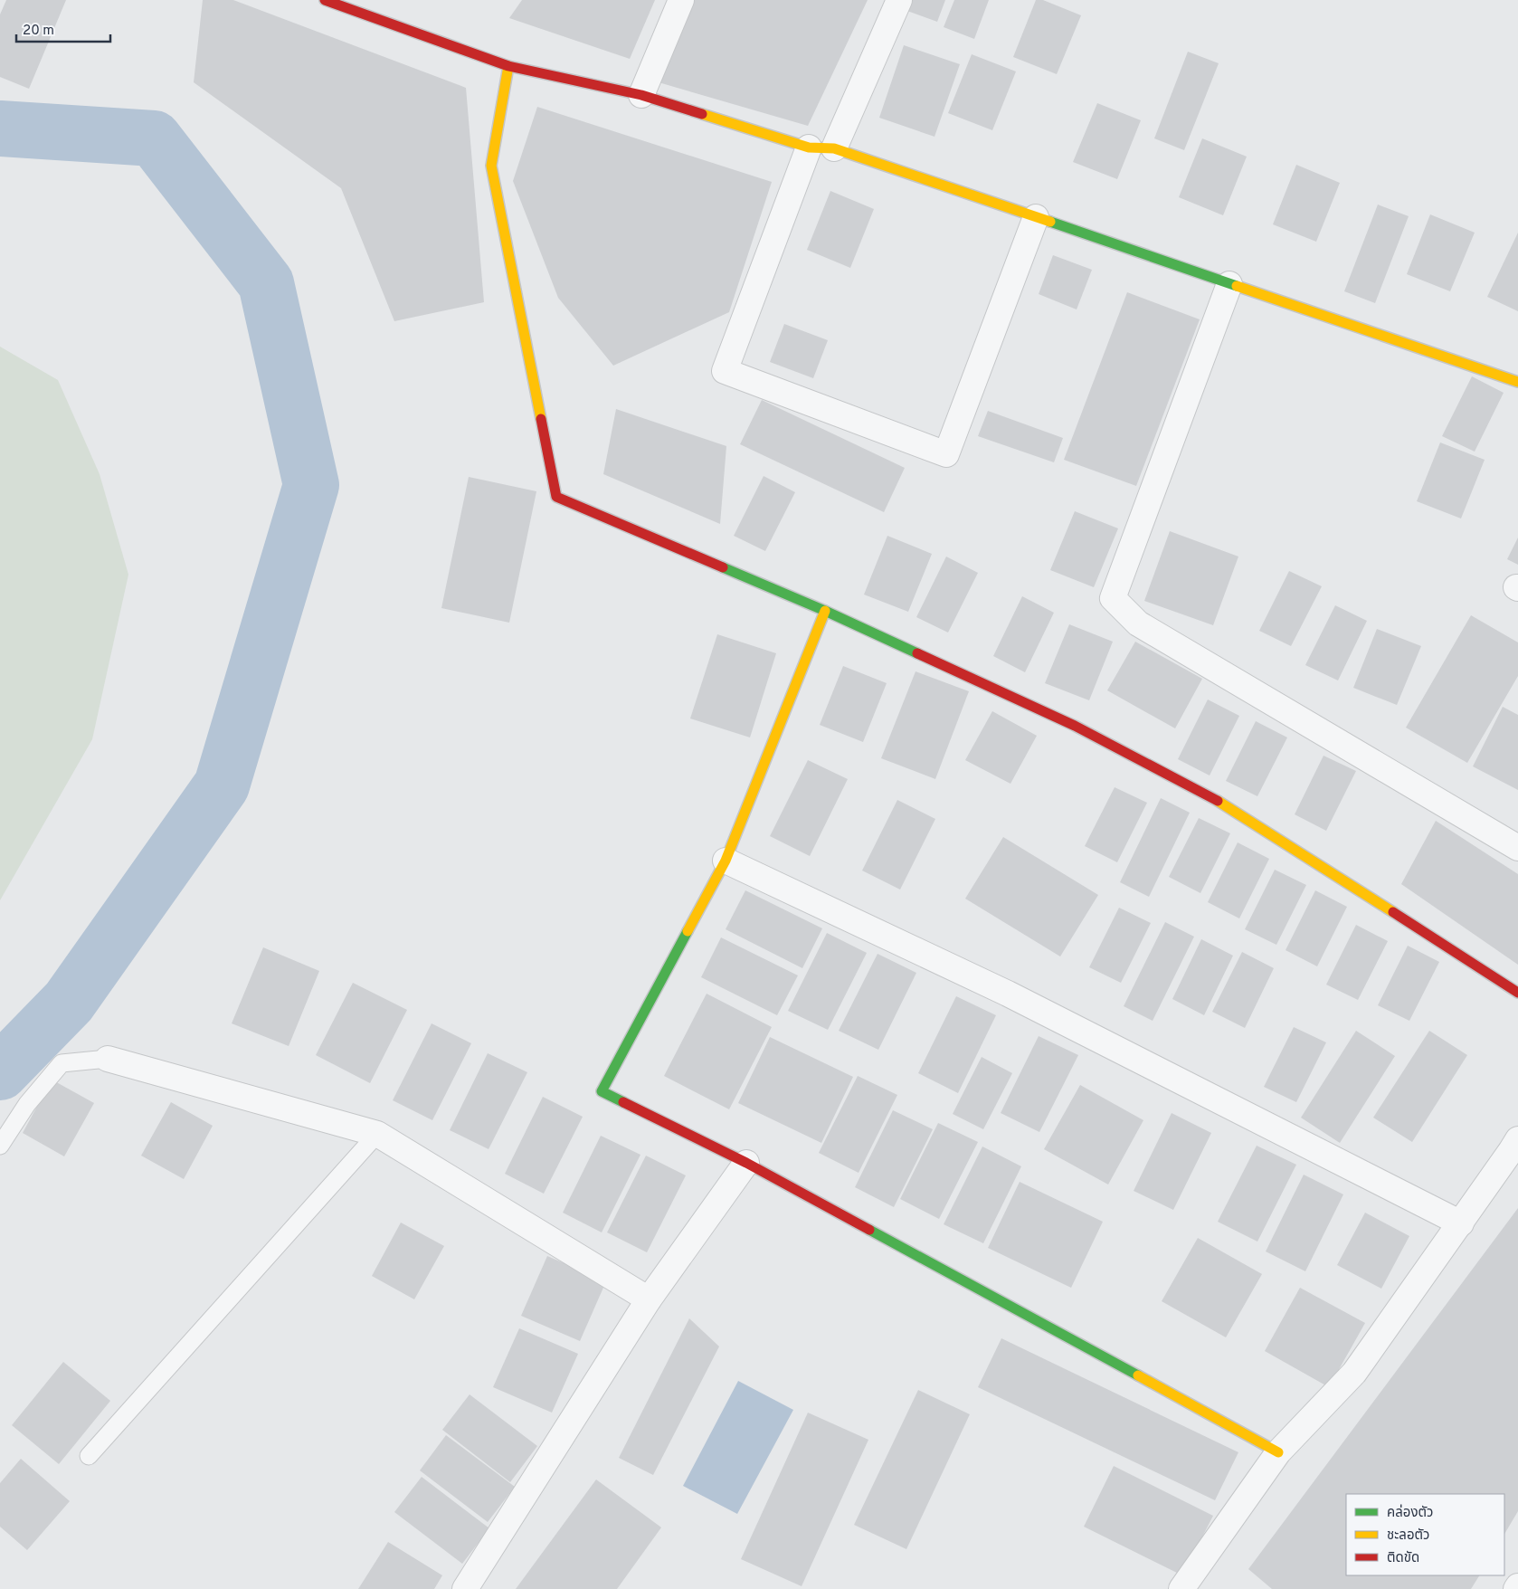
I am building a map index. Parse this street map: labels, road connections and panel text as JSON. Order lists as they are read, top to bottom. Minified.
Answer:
{"legend":["คล่องตัว","ชะลอตัว","ติดขัด"],"scale_bar":"20 m"}
